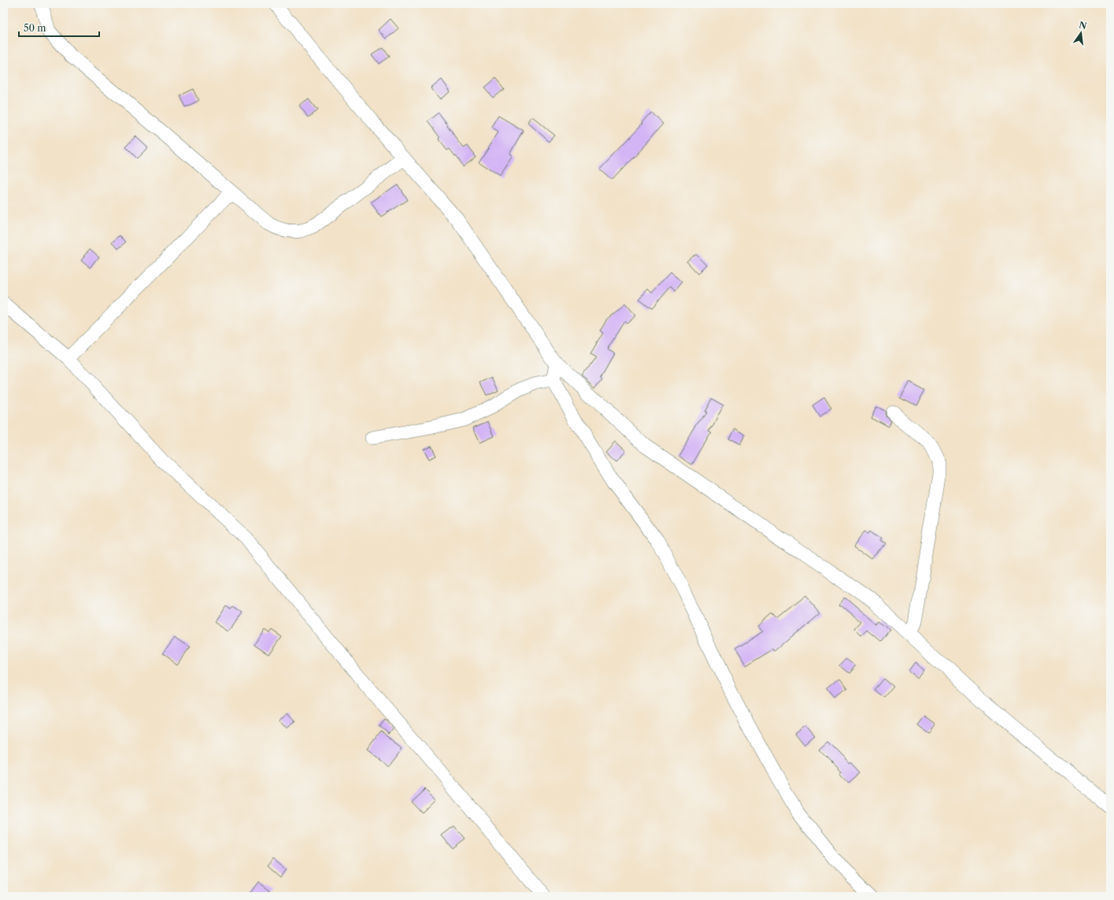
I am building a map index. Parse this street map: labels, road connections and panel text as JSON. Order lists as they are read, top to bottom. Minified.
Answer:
{"scale_bar":"50 m","north":"top"}
